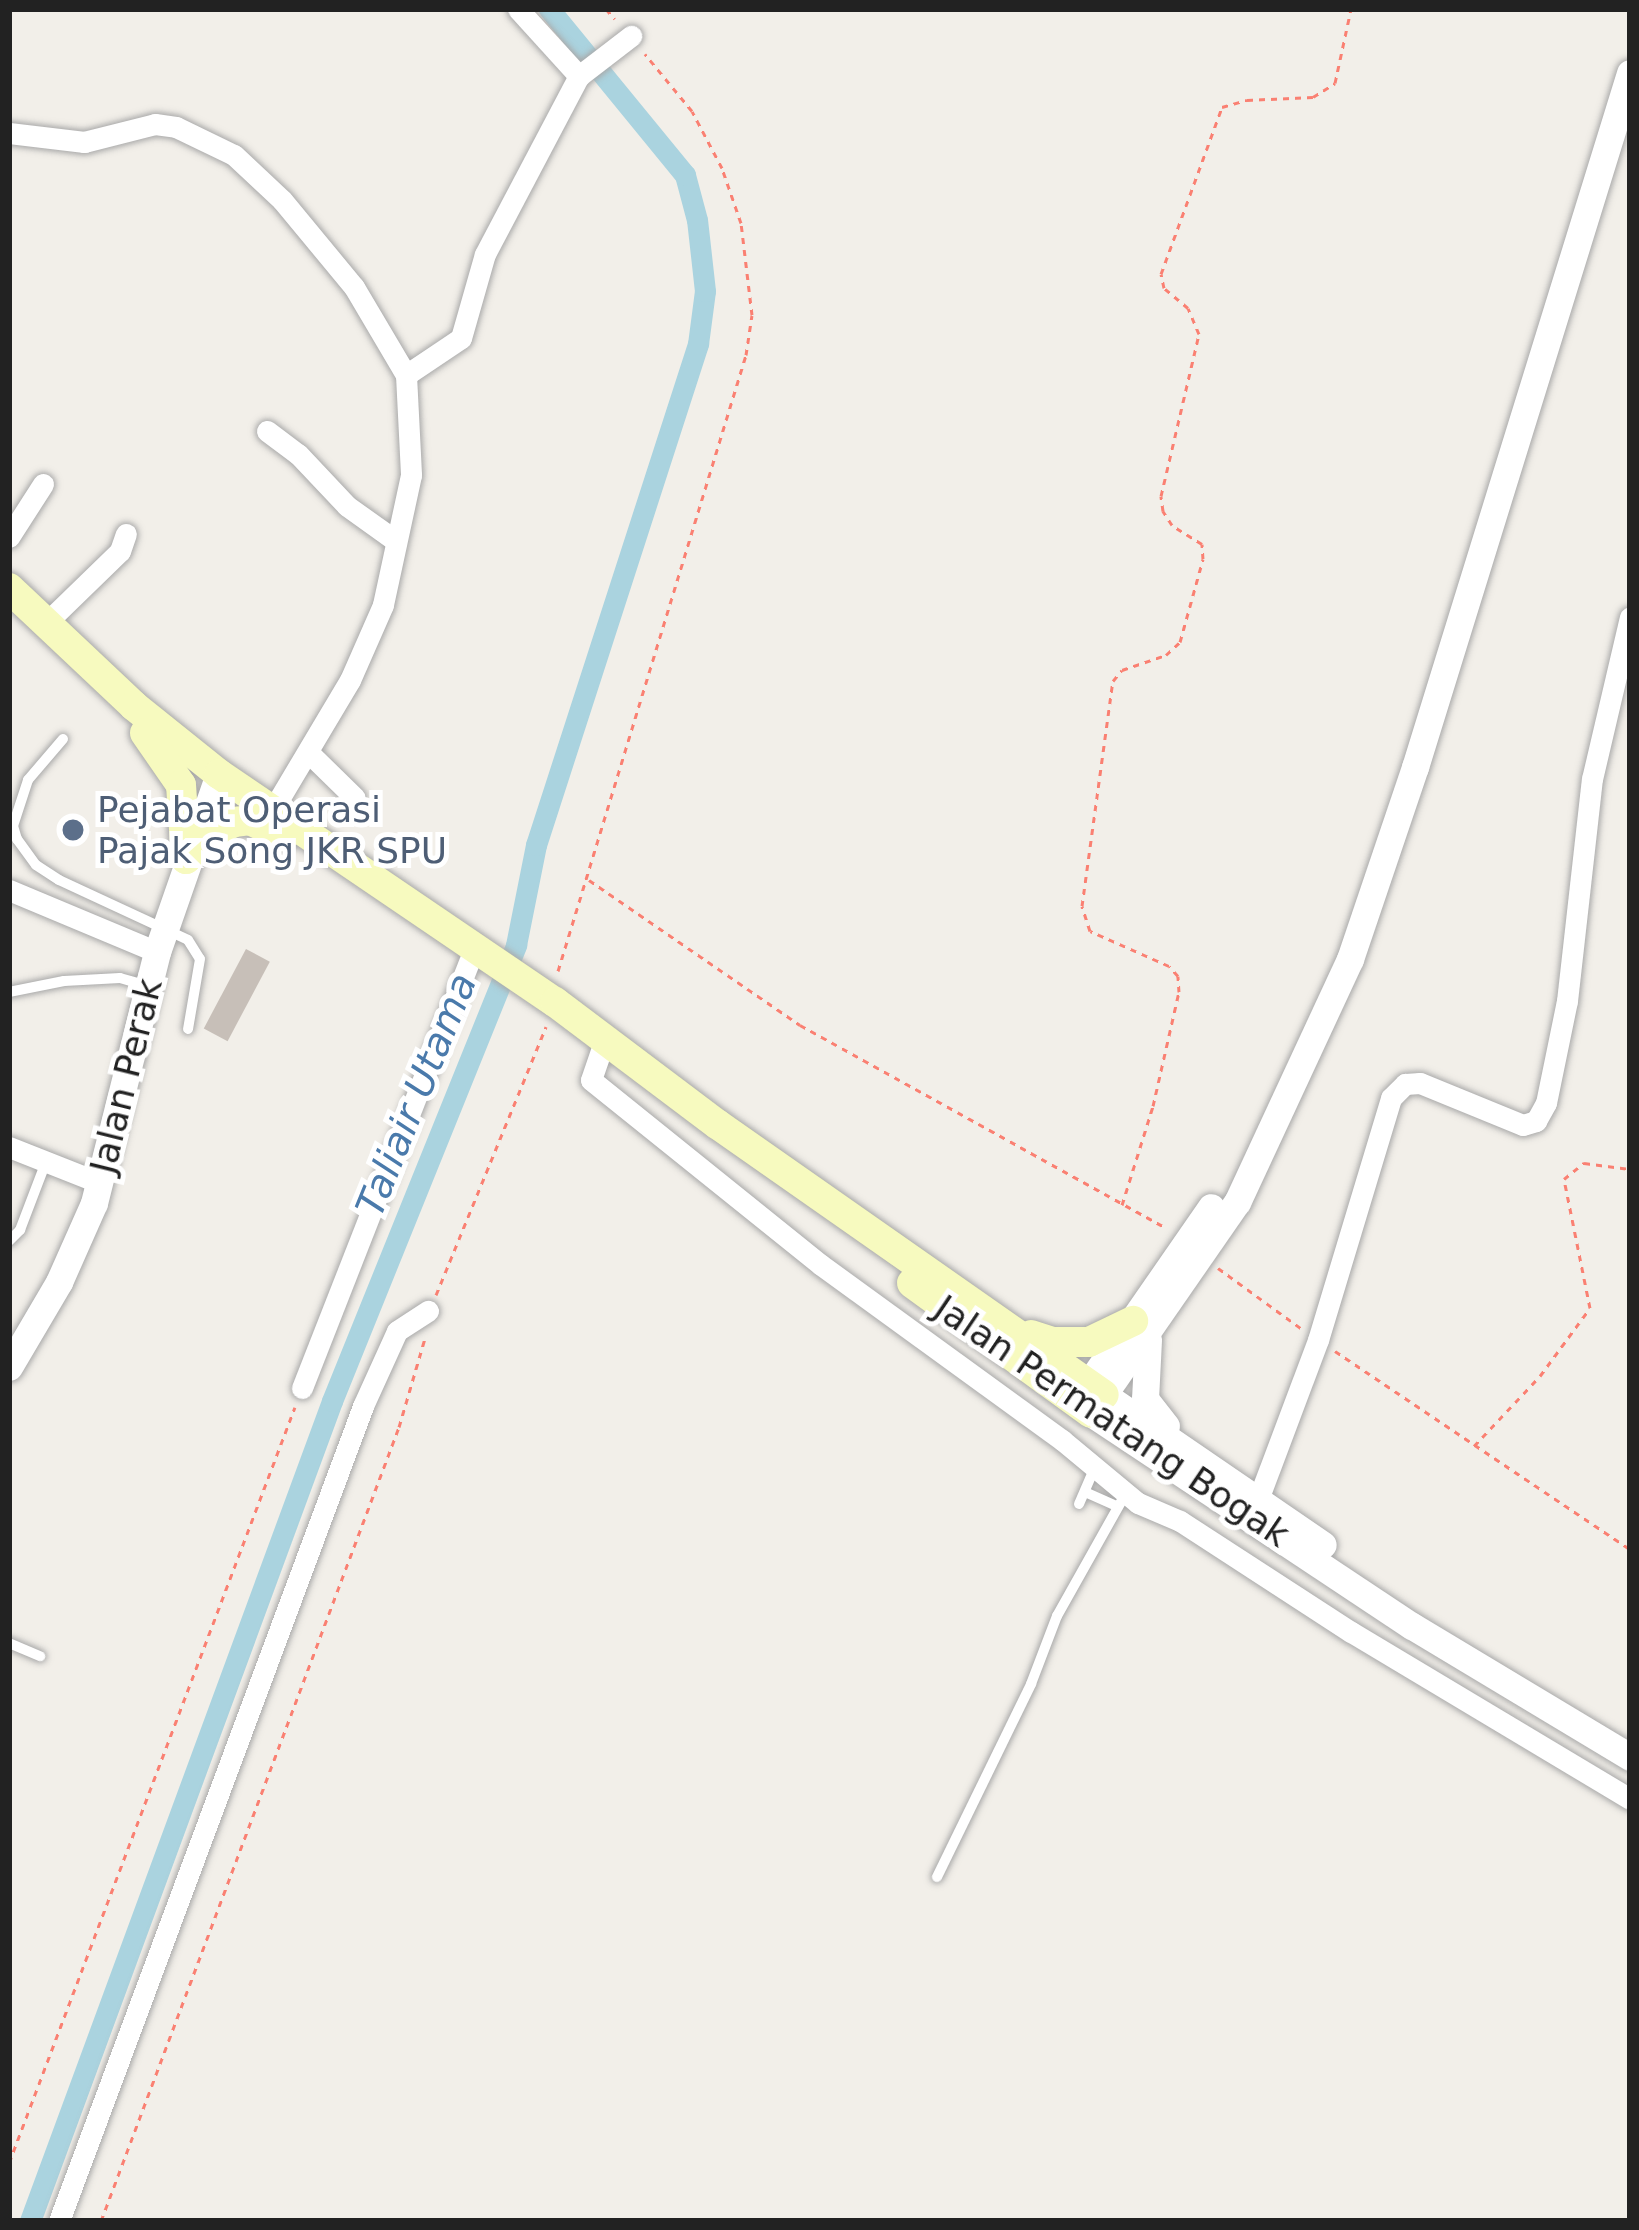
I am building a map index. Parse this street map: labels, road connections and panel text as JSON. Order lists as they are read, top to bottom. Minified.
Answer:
{"streets":{"main road":["Jalan Permatang Bogak"],"street":["Jalan Perak"]},"crossings":[["Jalan Perak","Jalan Permatang Bogak"]],"water":["Taliair Utama"],"places":["Pejabat Operasi Pajak Song JKR SPU"]}
